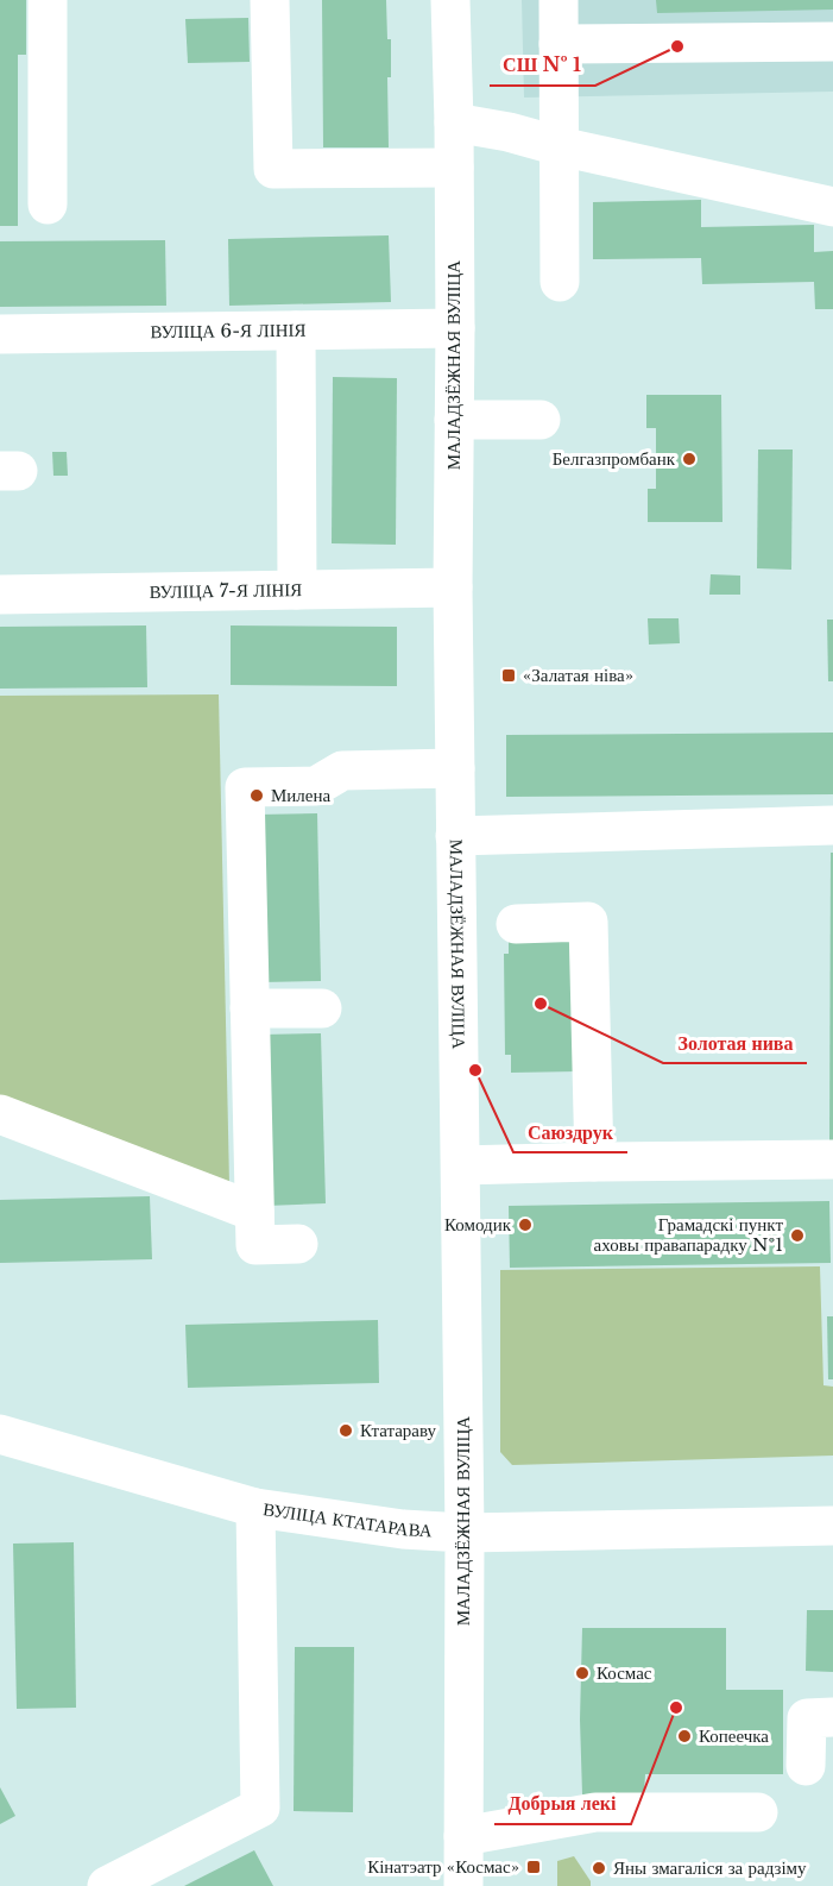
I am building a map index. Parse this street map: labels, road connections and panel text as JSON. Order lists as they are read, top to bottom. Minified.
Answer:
{"streets":{"street":["ВУЛІЦА 6-Я ЛІНІЯ","МАЛАДЗЁЖНАЯ ВУЛІЦА","ВУЛІЦА 7-Я ЛІНІЯ","ВУЛІЦА КТАТАРАВА"]},"crossings":[["ВУЛІЦА 6-Я ЛІНІЯ","МАЛАДЗЁЖНАЯ ВУЛІЦА"],["МАЛАДЗЁЖНАЯ ВУЛІЦА","ВУЛІЦА 7-Я ЛІНІЯ"],["МАЛАДЗЁЖНАЯ ВУЛІЦА","ВУЛІЦА КТАТАРАВА"]],"places":{"other":["СШ № 1","Белгазпромбанк","Милена","Золотая нива","Саюздрук","Комодик","Грамадскі пункт аховы правапарадку №1","Ктатараву","Космас","Добрыя лекі","Копеечка","Яны змагаліся за радзіму"],"transit":["«Залатая ніва»","Кінатэатр «Космас»"]}}
